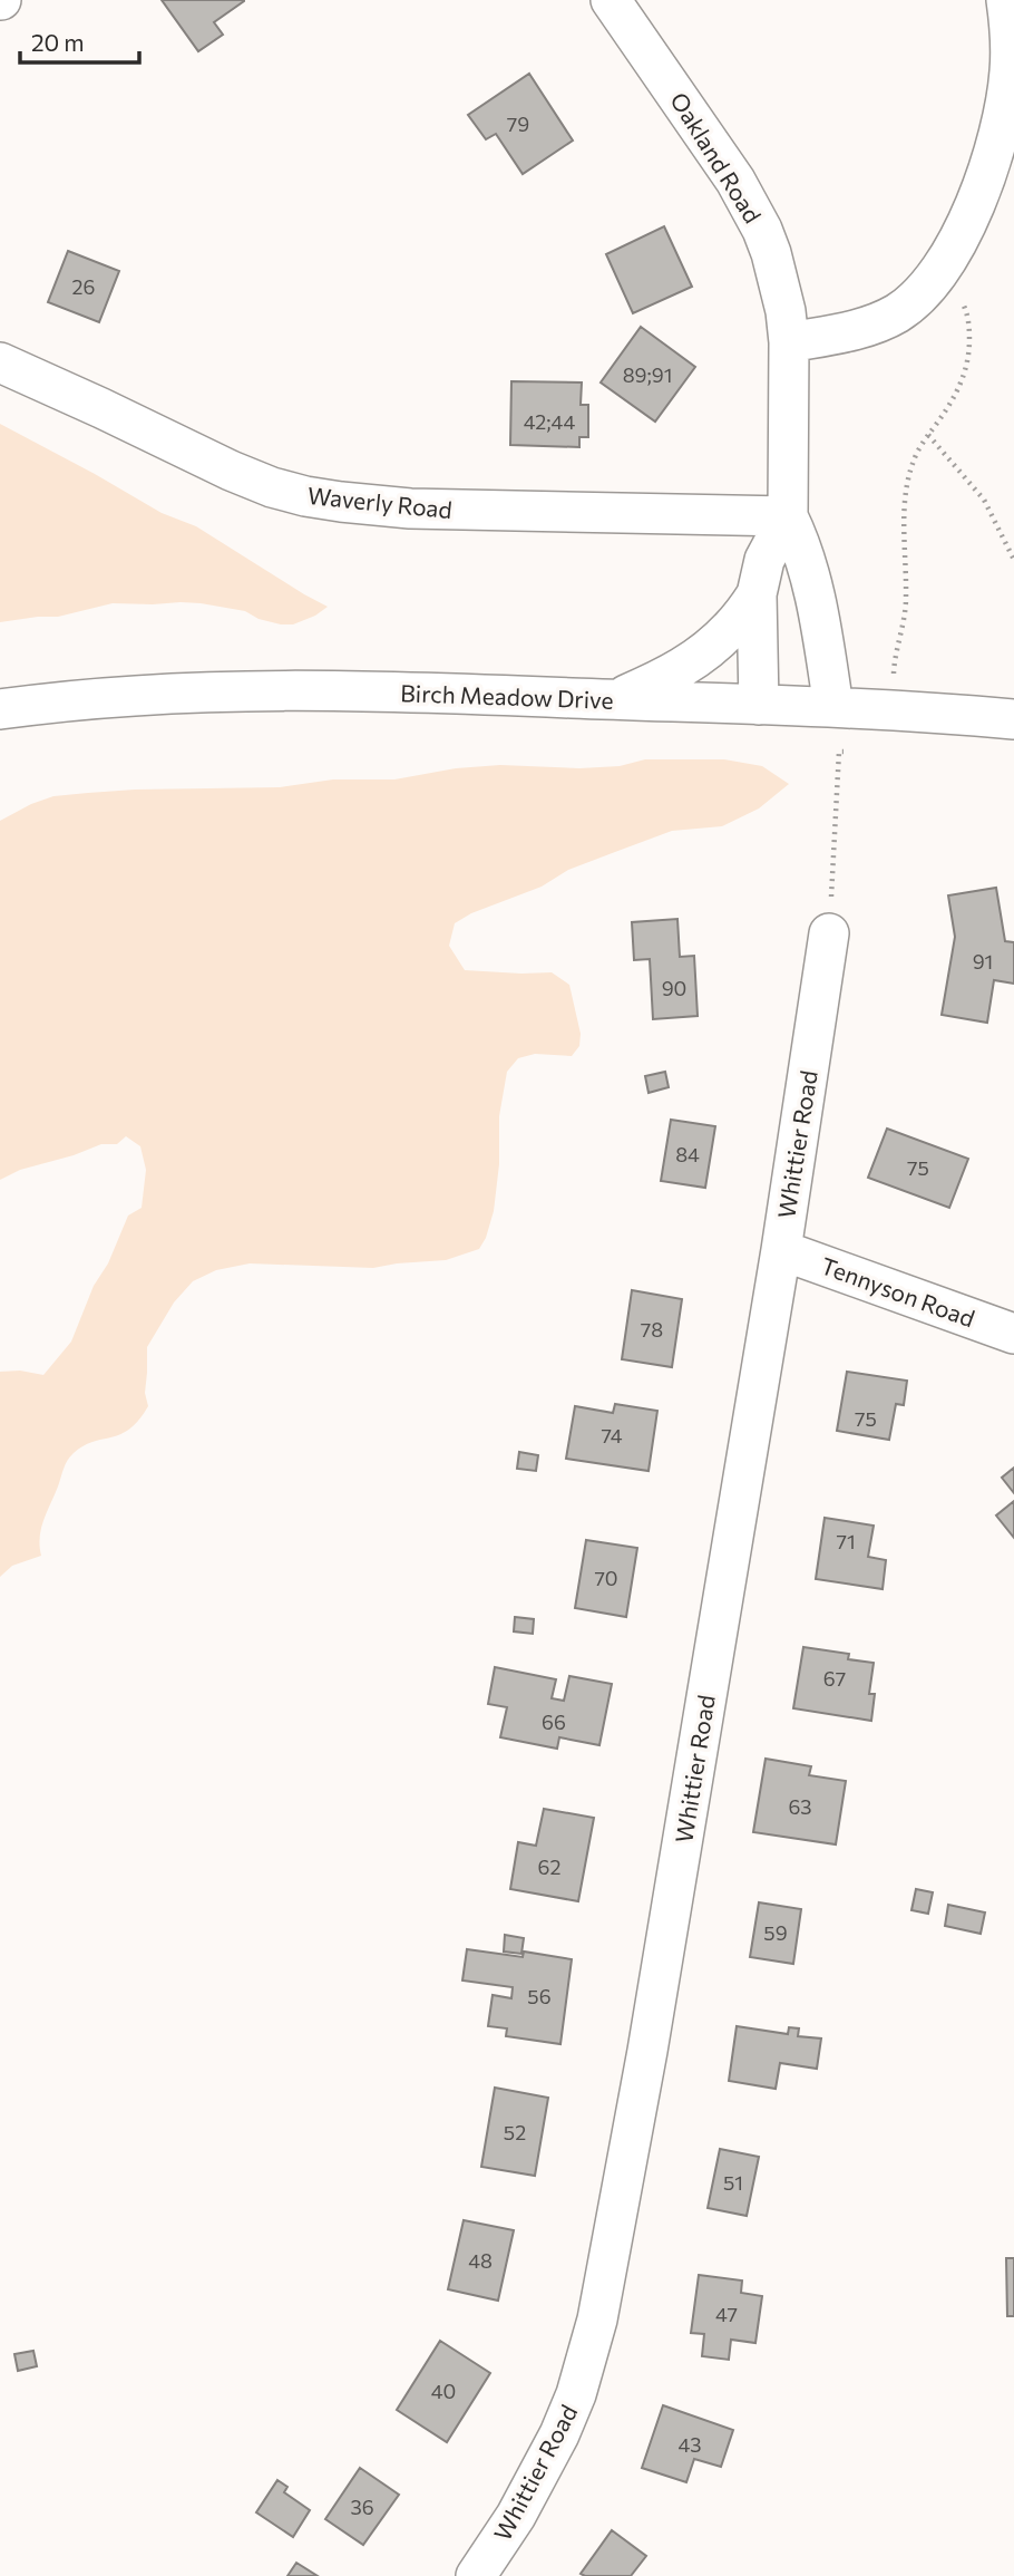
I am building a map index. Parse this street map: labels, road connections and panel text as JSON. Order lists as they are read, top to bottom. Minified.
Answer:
{"streets":{"street":["Oakland Road","Waverly Road","Birch Meadow Drive","Whittier Road","Tennyson Road"]},"crossings":[["Oakland Road","Waverly Road"],["Oakland Road","Birch Meadow Drive"],["Whittier Road","Tennyson Road"]],"house_numbers":["79","26","89;91","42;44","91","90","84","75","78","75","74","71","70","67","66","63","62","59","56","52","51","48","47","40","43","36"],"scale_bar":"20 m"}
